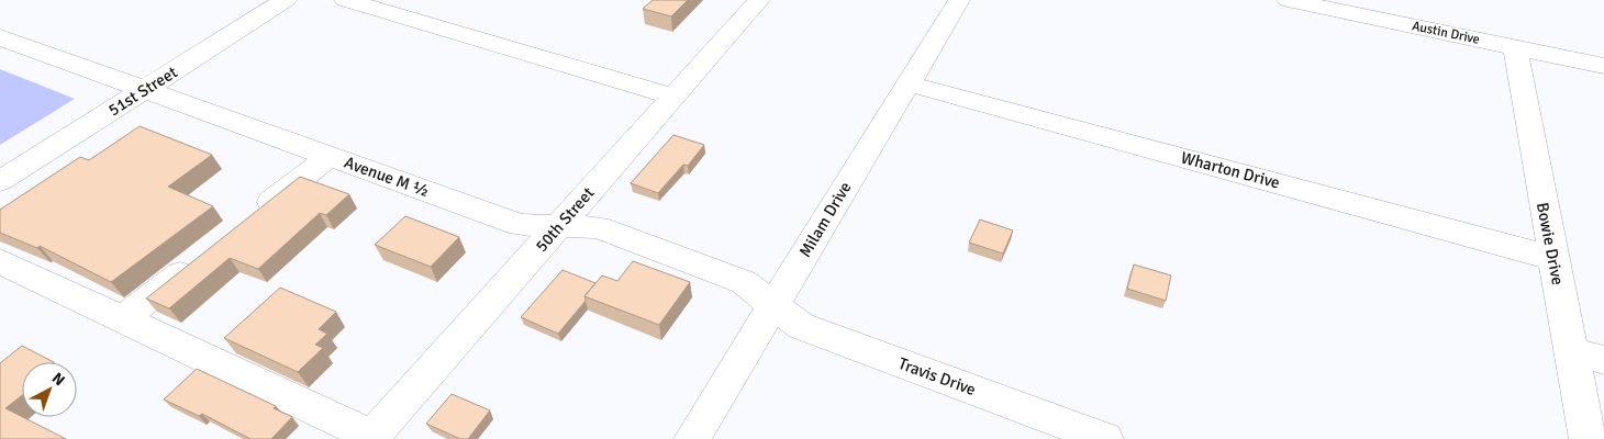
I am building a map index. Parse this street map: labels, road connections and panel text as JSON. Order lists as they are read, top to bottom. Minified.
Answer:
{"streets":{"street":["Austin Drive","51st Street","Wharton Drive","Avenue M ½","50th Street","Milam Drive","Bowie Drive","Travis Drive"]},"crossings":[["Austin Drive","Bowie Drive"],["51st Street","Avenue M ½"],["Wharton Drive","Milam Drive"],["Wharton Drive","Bowie Drive"],["Avenue M ½","50th Street"],["Avenue M ½","Milam Drive"],["Avenue M ½","Travis Drive"],["Milam Drive","Travis Drive"]],"north":"top right"}
